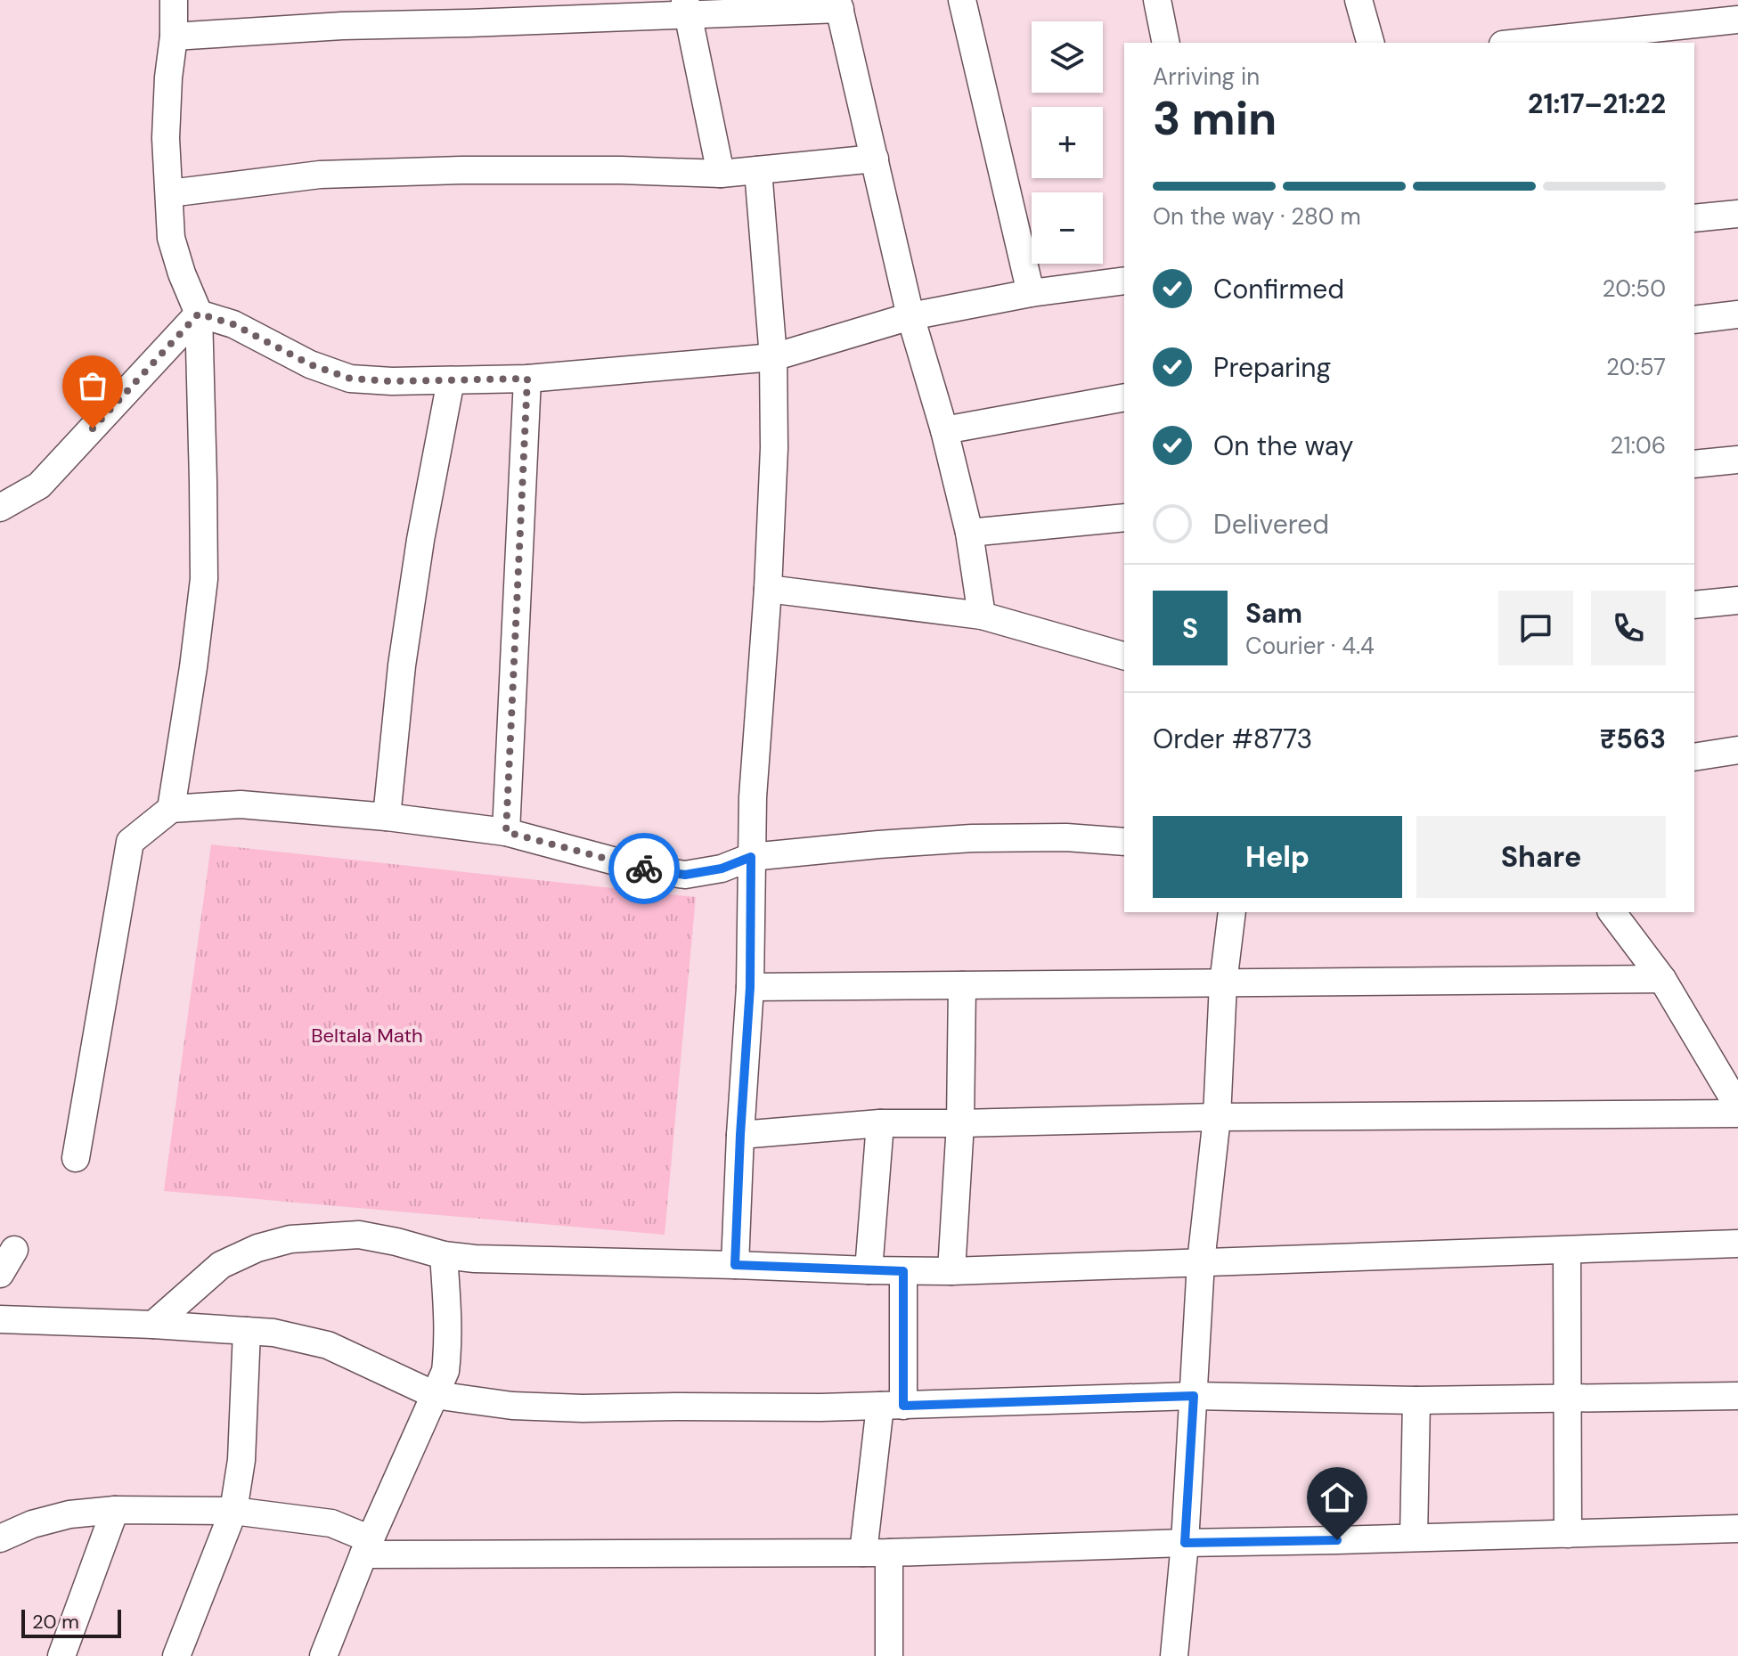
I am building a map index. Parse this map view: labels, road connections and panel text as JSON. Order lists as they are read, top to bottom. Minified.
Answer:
{"parks":["Beltala Math"],"scale_bar":"20 m","page":{"map_buttons":["+","−"],"heading":["3 min","Arriving in","21:17–21:22"],"panel":["Sam","Courier · 4.4","Order #8773","₹563"],"bar":"On the way · 280 m","list":[["Confirmed","20:50"],["Preparing","20:57"],["On the way","21:06"],"Delivered"],"round":"S","buttons":["Help","Share"],"scale":"20 m"}}
